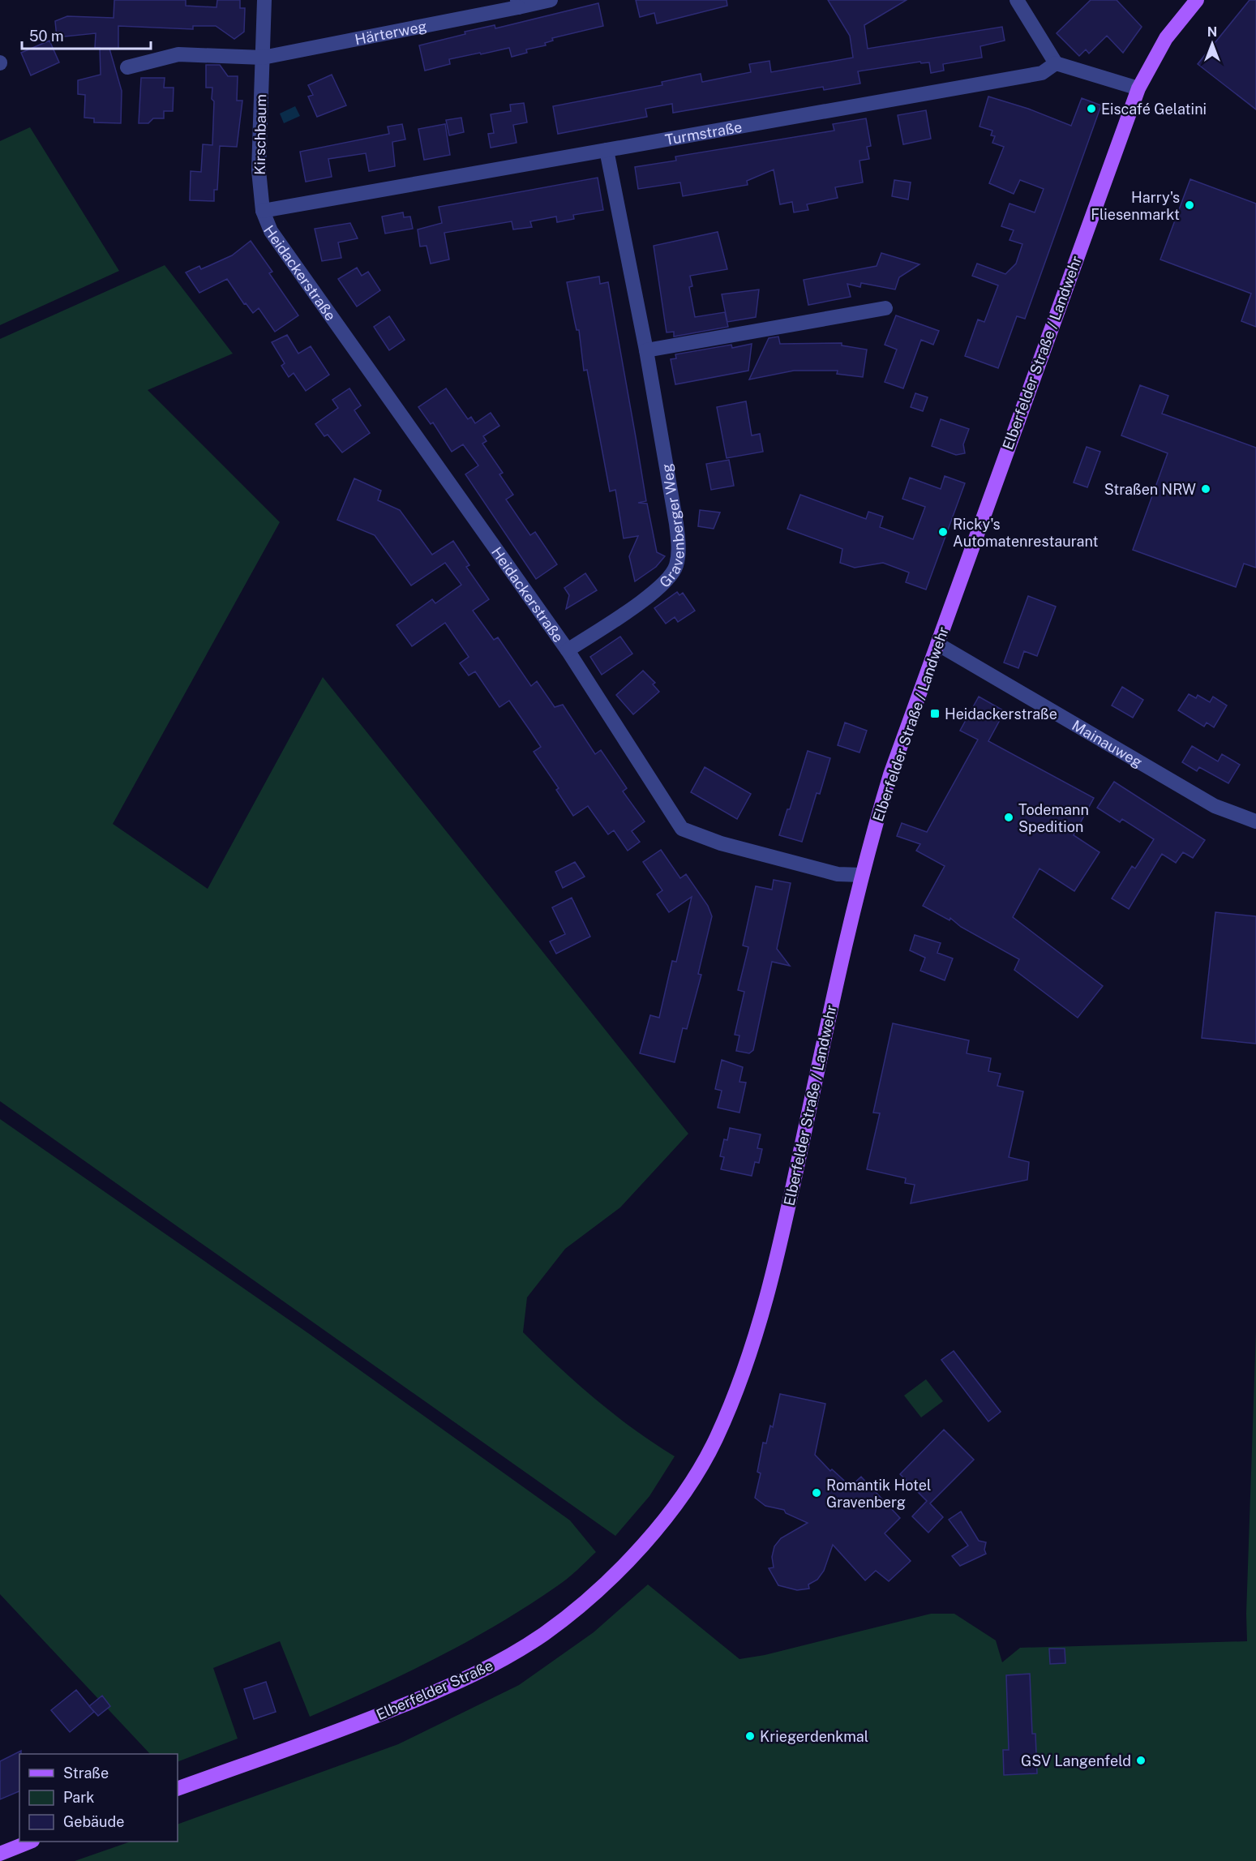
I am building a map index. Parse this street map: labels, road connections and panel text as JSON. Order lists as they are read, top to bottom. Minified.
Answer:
{"streets":{"main road":["Elberfelder Straße / Landwehr","Elberfelder Straße"],"street":["Härterweg","Turmstraße","Kirschbaum","Heidackerstraße","Gravenberger Weg","Mainauweg"]},"crossings":[["Härterweg","Kirschbaum"],["Turmstraße","Kirschbaum"],["Turmstraße","Heidackerstraße"],["Turmstraße","Gravenberger Weg"],["Kirschbaum","Heidackerstraße"],["Heidackerstraße","Elberfelder Straße / Landwehr"],["Heidackerstraße","Gravenberger Weg"],["Elberfelder Straße / Landwehr","Mainauweg"],["Elberfelder Straße / Landwehr","Elberfelder Straße"]],"places":{"other":["Eiscafé Gelatini","Harry's Fliesenmarkt","Straßen NRW","Ricky's Automatenrestaurant","Todemann Spedition","Romantik Hotel Gravenberg","Kriegerdenkmal","GSV Langenfeld"],"transit":["Heidackerstraße"]},"legend":["Straße","Park","Gebäude"],"scale_bar":"50 m","north":"top"}
